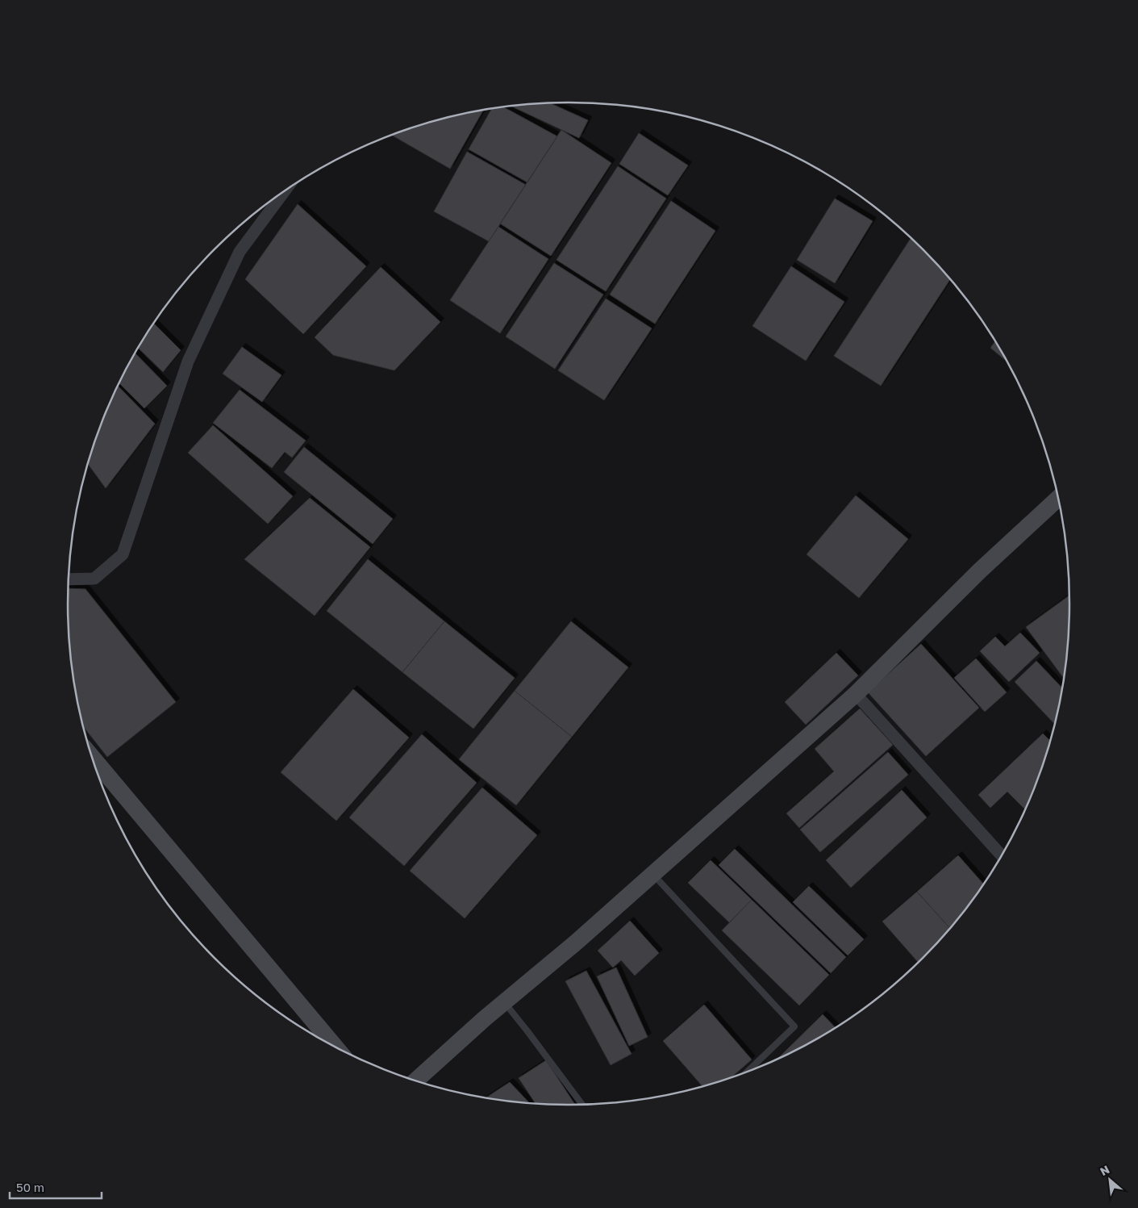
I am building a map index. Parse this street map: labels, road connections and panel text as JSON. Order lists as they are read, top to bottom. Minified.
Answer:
{"scale_bar":"50 m","north":"top left"}
